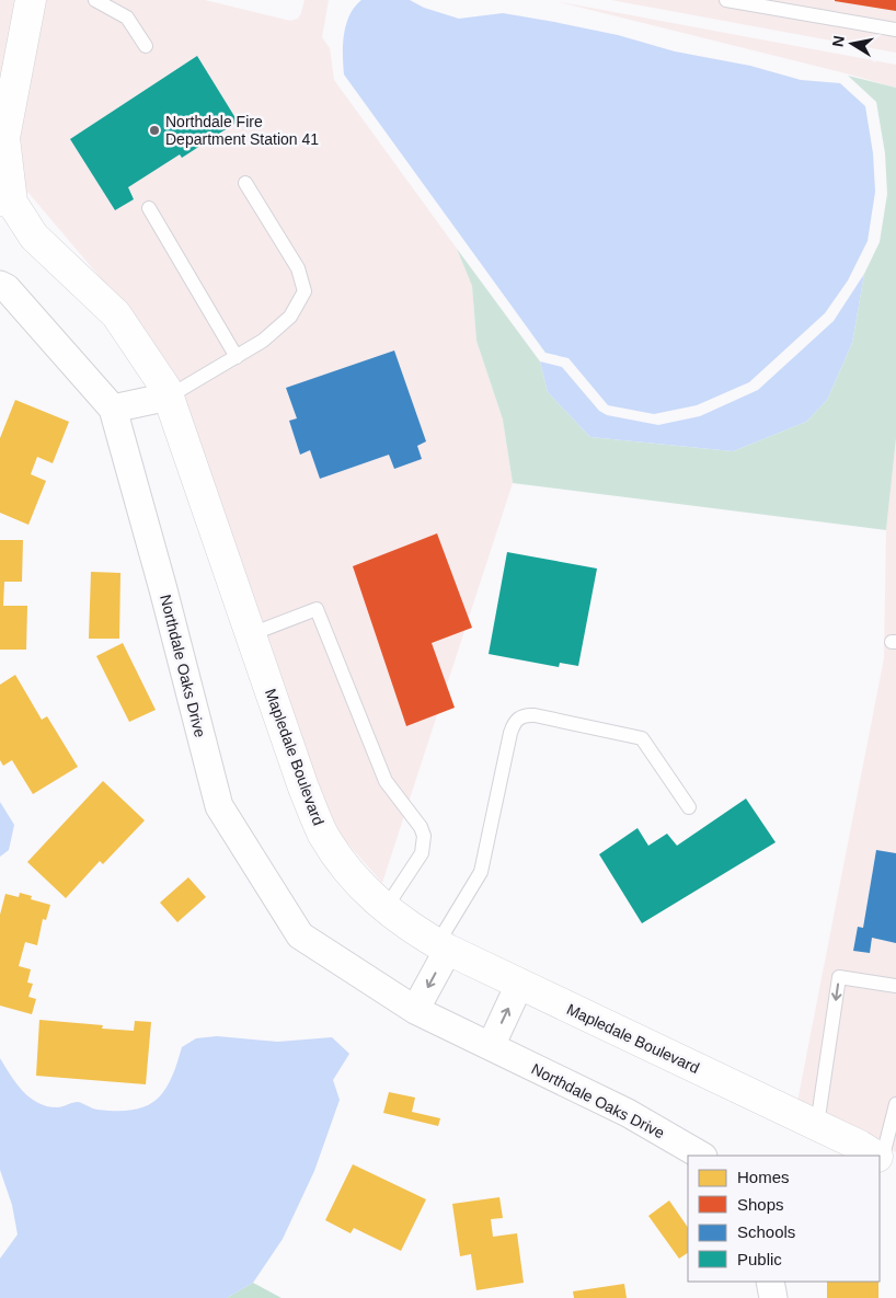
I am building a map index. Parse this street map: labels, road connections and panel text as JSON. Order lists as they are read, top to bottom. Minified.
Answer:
{"streets":{"street":["Northdale Oaks Drive","Mapledale Boulevard"]},"places":["Northdale Fire Department Station 41"],"legend":["Homes","Shops","Schools","Public"],"north":"left"}
